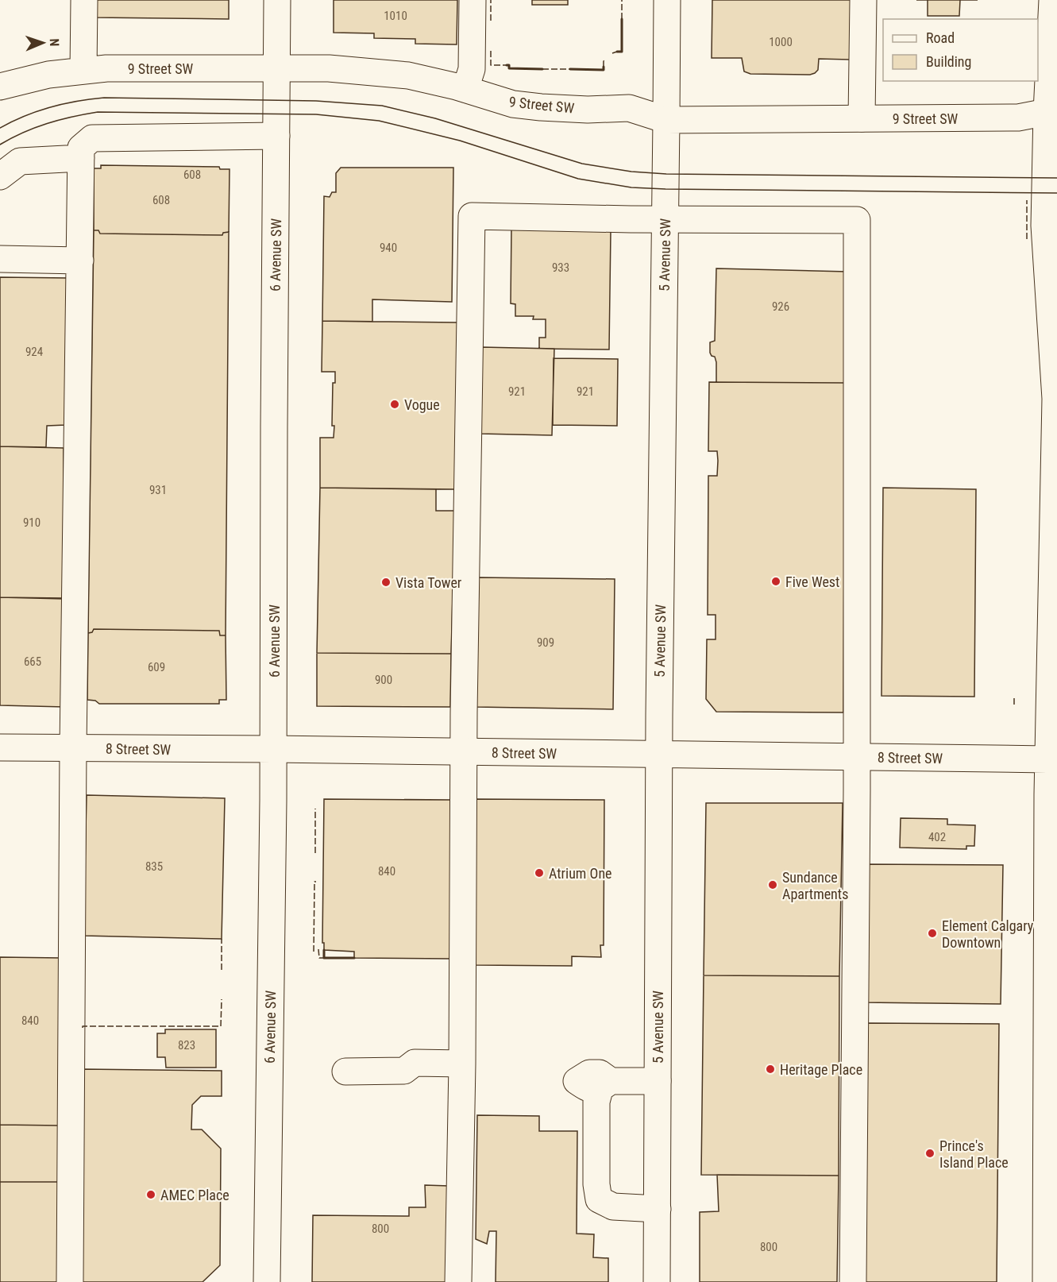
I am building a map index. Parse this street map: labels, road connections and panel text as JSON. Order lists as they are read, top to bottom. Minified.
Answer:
{"streets":{"main road":["9 Street SW","6 Avenue SW","5 Avenue SW","8 Street SW"]},"crossings":[["9 Street SW","6 Avenue SW"],["9 Street SW","5 Avenue SW"],["6 Avenue SW","8 Street SW"],["5 Avenue SW","8 Street SW"]],"places":["Vogue","Five West","Vista Tower","Atrium One","Sundance Apartments","Element Calgary Downtown","Heritage Place","Prince's Island Place","AMEC Place"],"house_numbers":["1010","1000","608","608","940","933","926","924","921","921","931","910","909","665","609","900","402","835","840","840","823","800","800"],"legend":["Road","Building"],"north":"right"}
